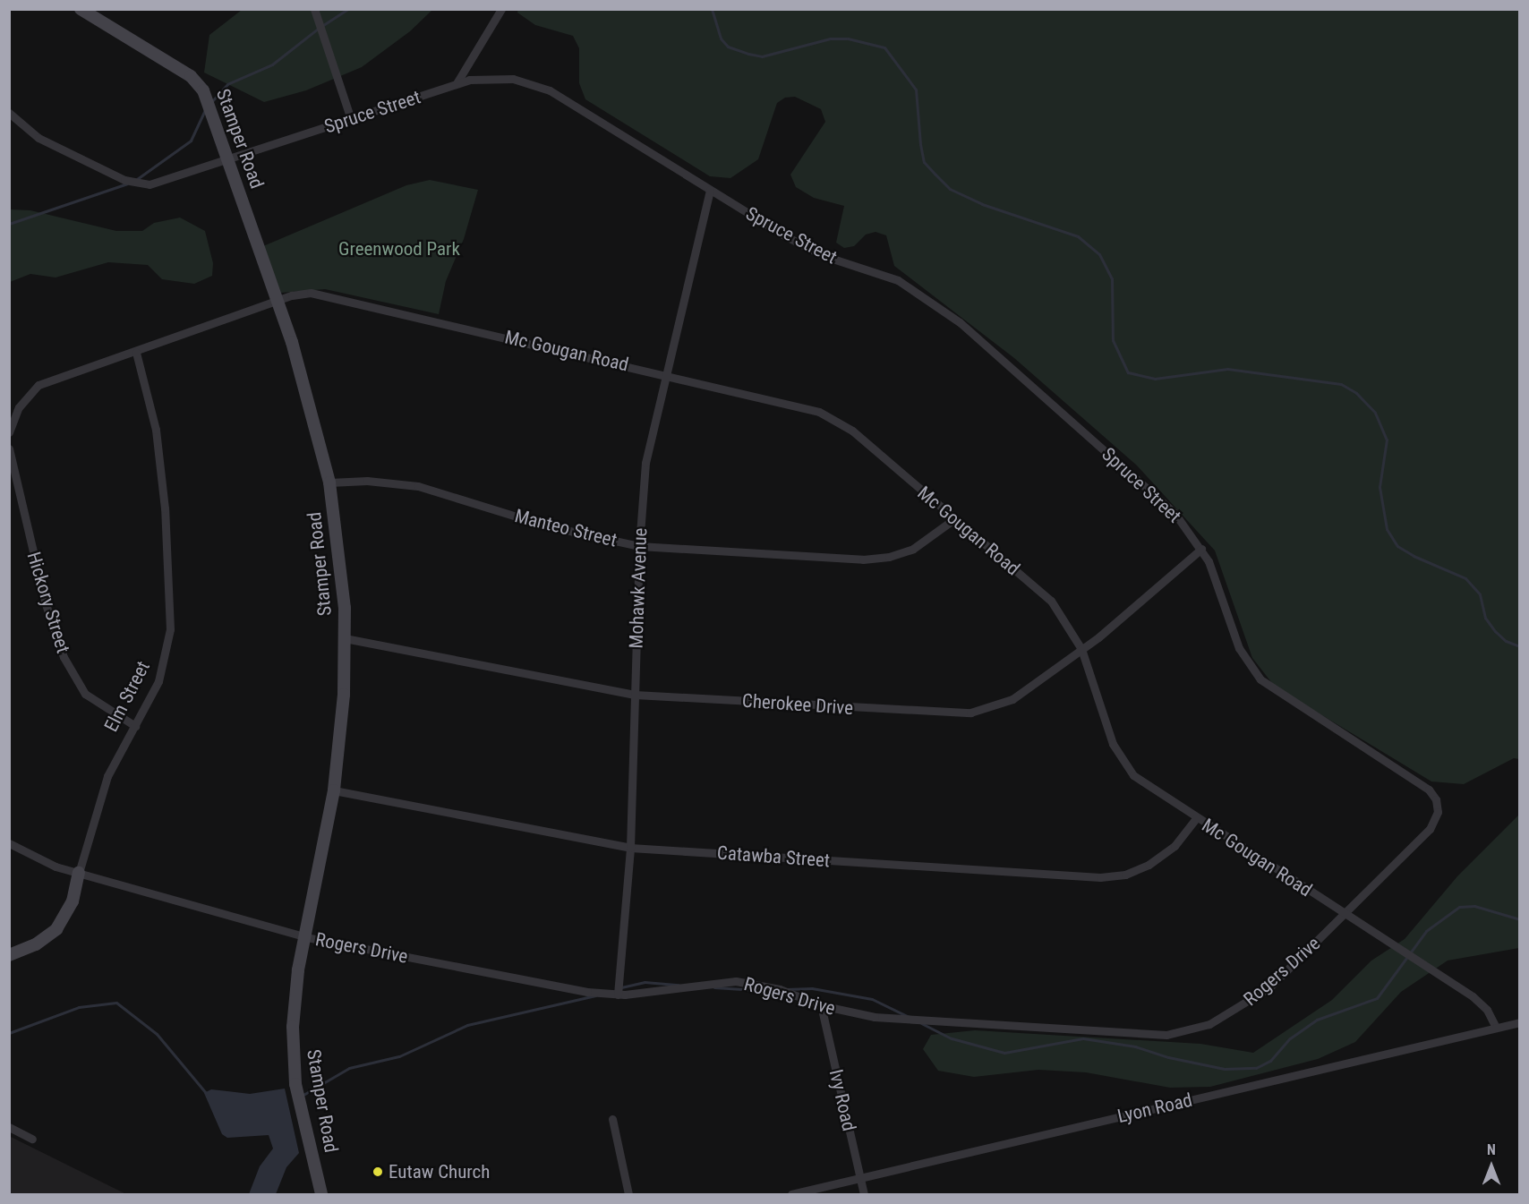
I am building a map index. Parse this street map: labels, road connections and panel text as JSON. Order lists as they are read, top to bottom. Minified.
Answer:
{"streets":{"street":["Spruce Street","Stamper Road","Mc Gougan Road","Manteo Street","Mohawk Avenue","Hickory Street","Elm Street","Cherokee Drive","Catawba Street","Rogers Drive","Ivy Road","Lyon Road"]},"crossings":[["Spruce Street","Stamper Road"],["Spruce Street","Mohawk Avenue"],["Spruce Street","Cherokee Drive"],["Spruce Street","Rogers Drive"],["Stamper Road","Mc Gougan Road"],["Stamper Road","Manteo Street"],["Stamper Road","Cherokee Drive"],["Stamper Road","Catawba Street"],["Stamper Road","Rogers Drive"],["Mc Gougan Road","Manteo Street"],["Mc Gougan Road","Mohawk Avenue"],["Mc Gougan Road","Cherokee Drive"],["Mc Gougan Road","Catawba Street"],["Mc Gougan Road","Rogers Drive"],["Mc Gougan Road","Lyon Road"],["Manteo Street","Mohawk Avenue"],["Mohawk Avenue","Cherokee Drive"],["Mohawk Avenue","Catawba Street"],["Mohawk Avenue","Rogers Drive"],["Hickory Street","Elm Street"],["Elm Street","Rogers Drive"],["Rogers Drive","Ivy Road"],["Ivy Road","Lyon Road"]],"parks":["Greenwood Park"],"places":["Eutaw Church"],"north":"top"}
